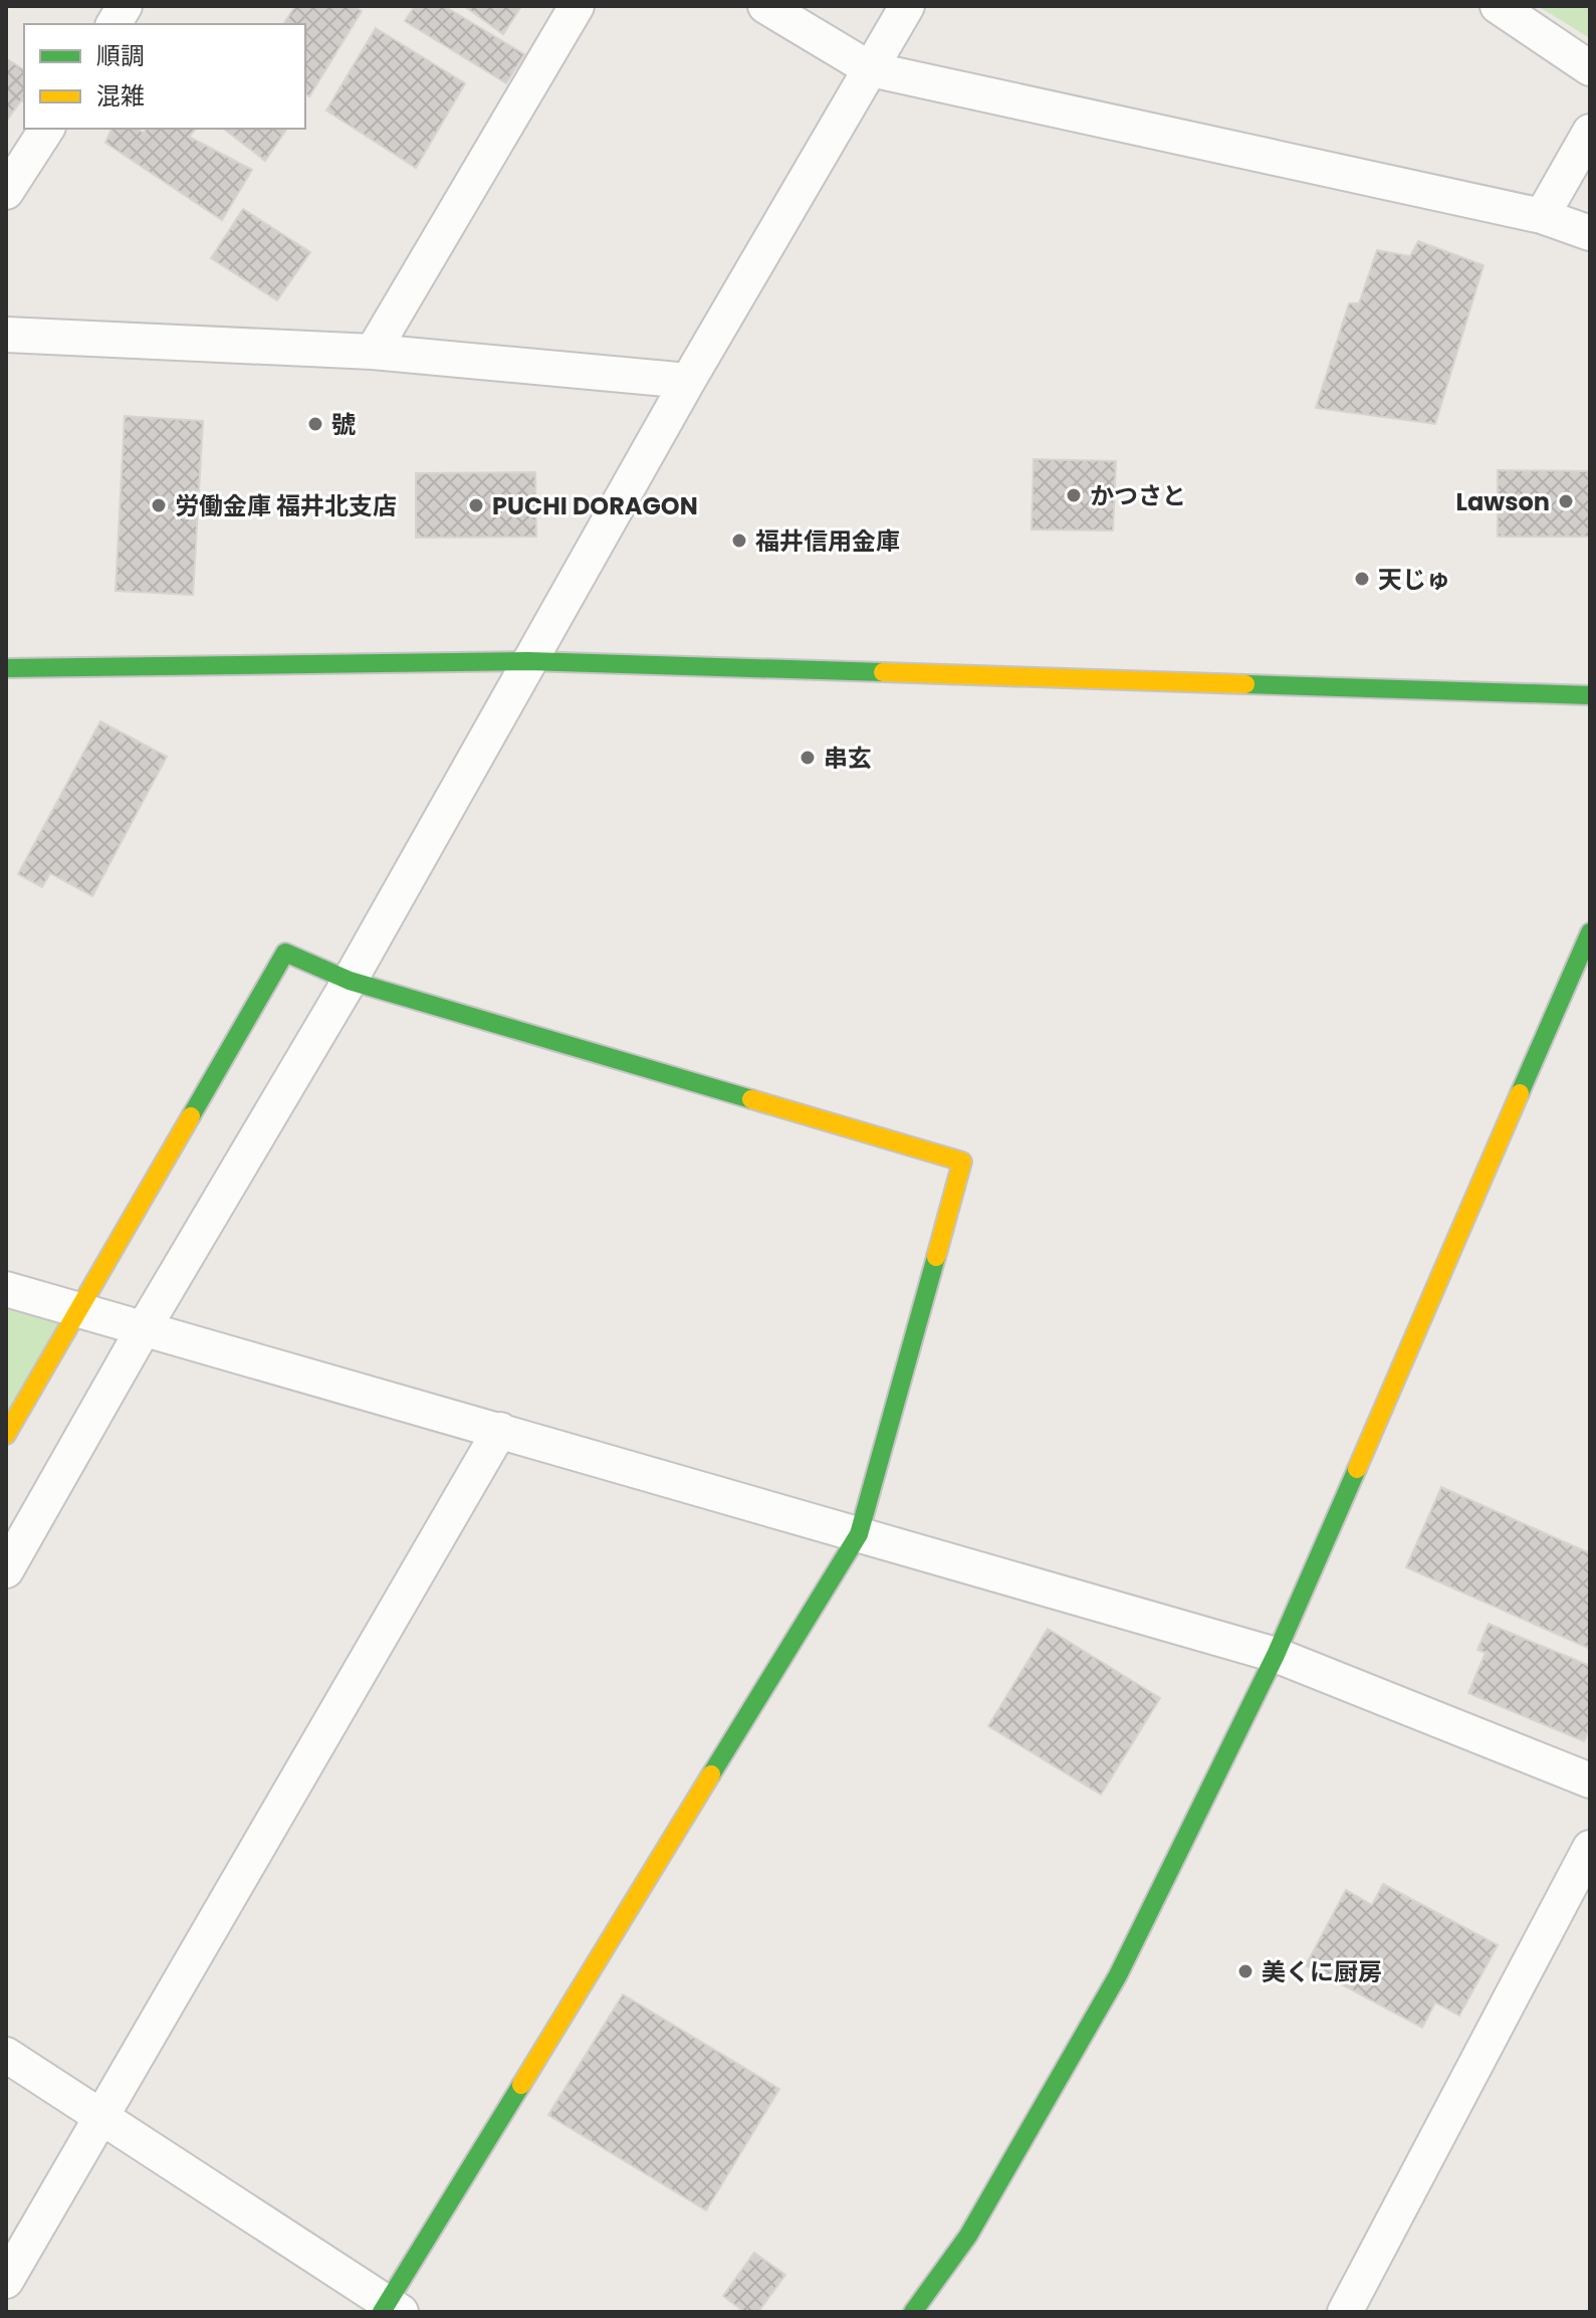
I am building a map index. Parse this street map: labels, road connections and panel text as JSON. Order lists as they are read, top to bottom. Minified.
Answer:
{"places":["號","かつさと","Lawson","労働金庫 福井北支店","PUCHI DORAGON","福井信用金庫","天じゅ","串玄","美くに厨房"],"legend":["順調","混雑"]}
